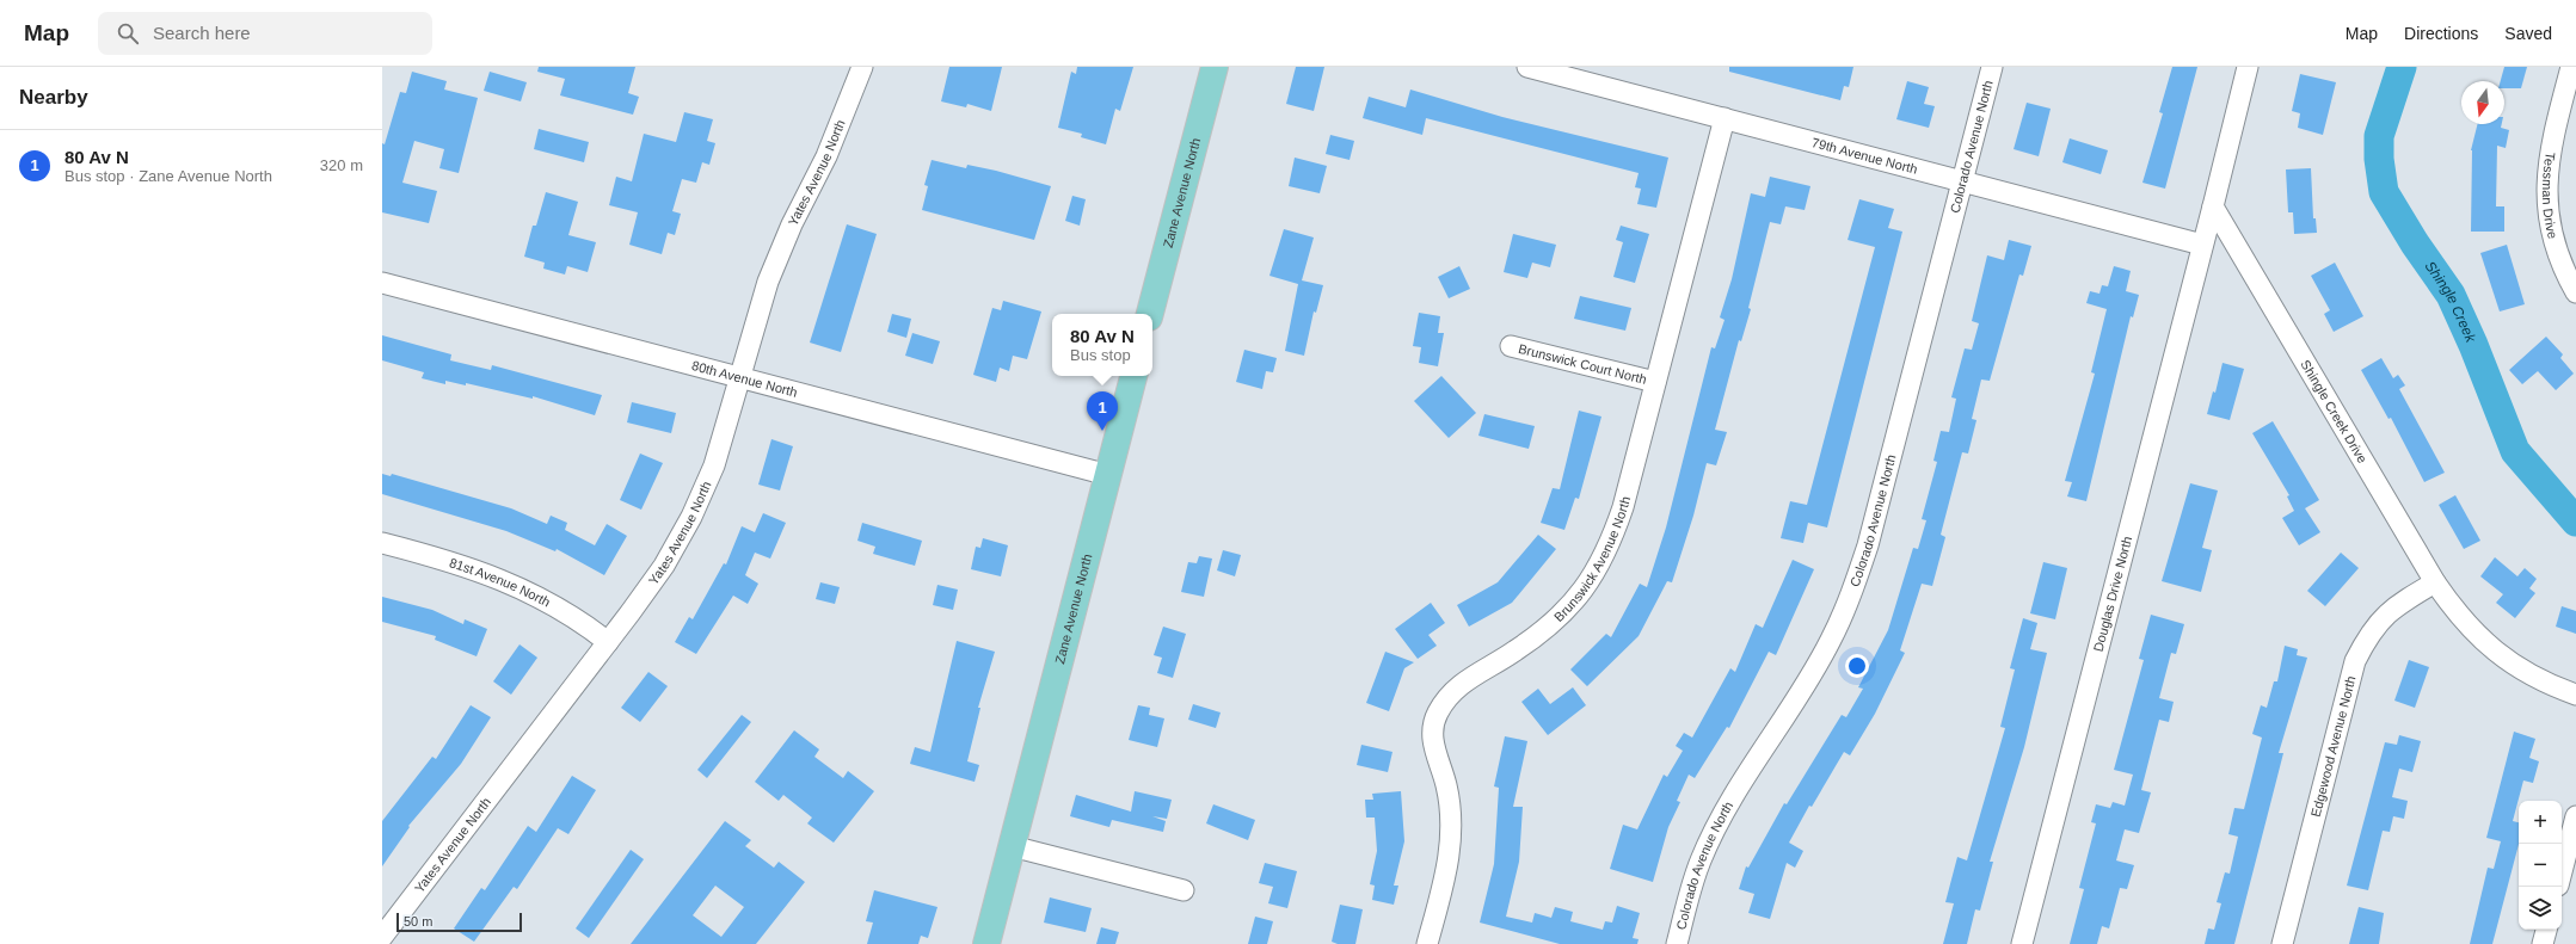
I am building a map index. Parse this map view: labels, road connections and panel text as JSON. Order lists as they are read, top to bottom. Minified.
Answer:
{"streets":{"main road":["Zane Avenue North"],"street":["Colorado Avenue North","79th Avenue North","Yates Avenue North","Tessman Drive","Brunswick Court North","80th Avenue North","Shingle Creek Drive","Brunswick Avenue North","81st Avenue North","Douglas Drive North","Edgewood Avenue North"]},"crossings":[["Colorado Avenue North","79th Avenue North"],["79th Avenue North","Brunswick Avenue North"],["79th Avenue North","Douglas Drive North"],["Yates Avenue North","80th Avenue North"],["Yates Avenue North","81st Avenue North"],["Zane Avenue North","80th Avenue North"],["Brunswick Court North","Brunswick Avenue North"],["Shingle Creek Drive","Douglas Drive North"],["Shingle Creek Drive","Edgewood Avenue North"]],"water":["Shingle Creek"],"scale_bar":"50 m","north":"bottom","page":{"header":"Map","search":"Search here","nav":["Map","Directions","Saved"],"heading":"Nearby","list":[{"mark":"1","name":"80 Av N","note":"Bus stop · Zane Avenue North","value":"320 m"}],"popup":["80 Av N","Bus stop"],"pins":"1","map_buttons":["+","−"],"scale":"50 m"}}
